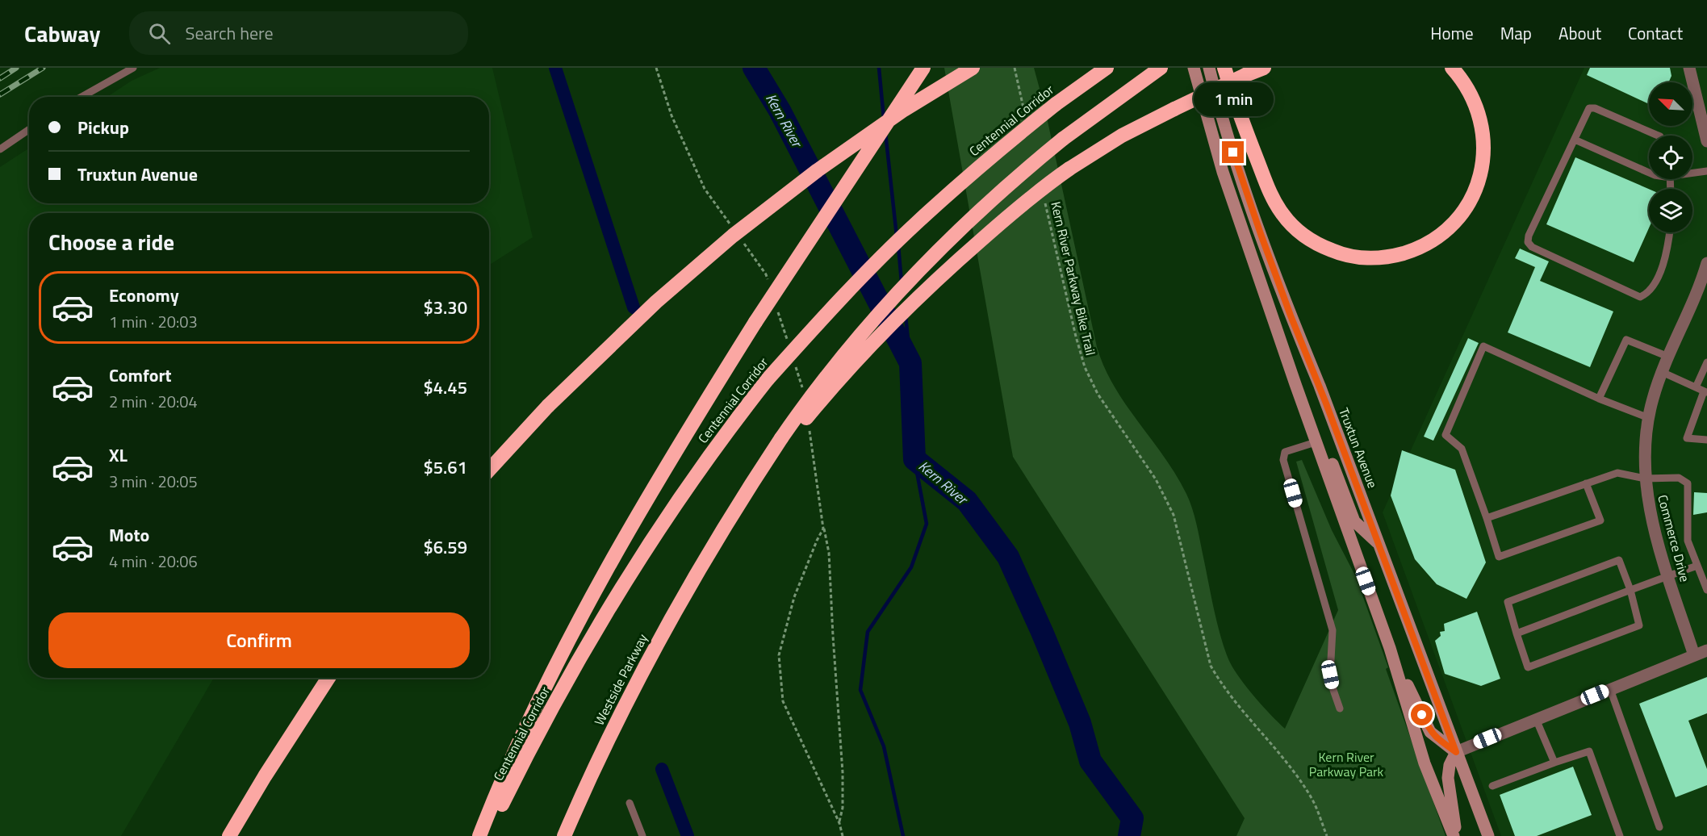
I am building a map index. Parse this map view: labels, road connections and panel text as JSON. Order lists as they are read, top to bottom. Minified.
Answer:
{"streets":{"highway":["Centennial Corridor","Westside Parkway"],"main road":["Truxtun Avenue"],"street":["Commerce Drive"],"path":["Kern River Parkway Bike Trail"]},"water":["Kern River"],"parks":["Kern River Parkway Park"],"north":"top left","page":{"header":"Cabway","search":"Search here","nav":["Home","Map","About","Contact"],"bubble":"1 min","banner":["Pickup","Truxtun Avenue"],"heading":"Choose a ride","list":[{"name":"Economy","note":"1 min · 20:03","value":"$3.30"},{"name":"Comfort","note":"2 min · 20:04","value":"$4.45"},{"name":"XL","note":"3 min · 20:05","value":"$5.61"},{"name":"Moto","note":"4 min · 20:06","value":"$6.59"}],"buttons":"Confirm"}}
